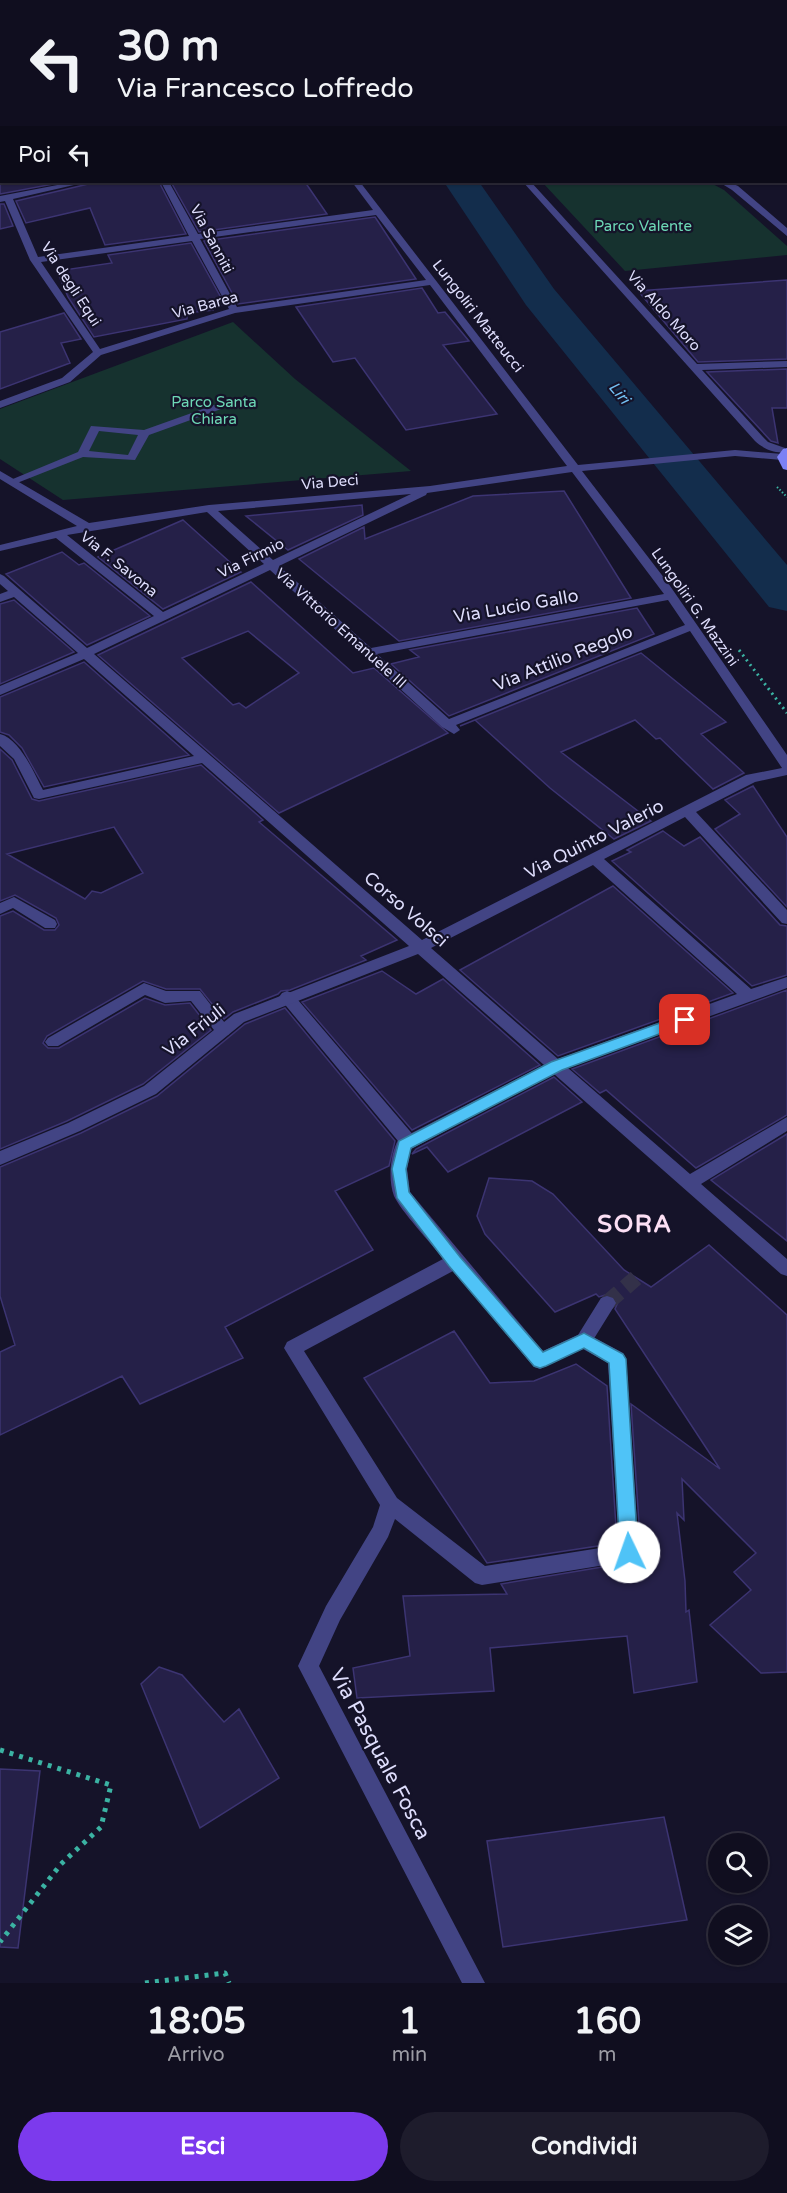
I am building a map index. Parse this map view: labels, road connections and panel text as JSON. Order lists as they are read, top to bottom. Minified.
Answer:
{"streets":{"street":["Via Sanniti","Via degli Equi","Via Barea","Via Aldo Moro","Lungoliri Matteucci","Via Deci","Via Firmio","Via F. Savona","Via Lucio Gallo","Lungoliri G. Mazzini","Via Vittorio Emanuele III","Via Attilio Regolo","Via Quinto Valerio","Corso Volsci","Via Friuli","Via Pasquale Fosca"]},"crossings":[["Via Sanniti","Via Barea"],["Via degli Equi","Via Barea"],["Via Barea","Lungoliri Matteucci"],["Via Aldo Moro","Via Deci"],["Lungoliri Matteucci","Via Deci"],["Lungoliri Matteucci","Lungoliri G. Mazzini"],["Via Deci","Via Firmio"],["Via Deci","Via F. Savona"],["Via Deci","Lungoliri G. Mazzini"],["Via Deci","Via Vittorio Emanuele III"],["Via Firmio","Via F. Savona"],["Via Firmio","Via Vittorio Emanuele III"],["Via Firmio","Corso Volsci"],["Via Lucio Gallo","Lungoliri G. Mazzini"],["Via Lucio Gallo","Via Vittorio Emanuele III"],["Lungoliri G. Mazzini","Via Attilio Regolo"],["Via Vittorio Emanuele III","Via Attilio Regolo"],["Via Quinto Valerio","Corso Volsci"],["Via Quinto Valerio","Via Friuli"],["Corso Volsci","Via Friuli"]],"districts":["SORA"],"water":["Liri"],"parks":["Parco Valente","Parco Santa Chiara"],"page":{"turn":["30 m","Via Francesco Loffredo"],"then":"Poi","eta":["18:05","Arrivo","1","min","160","m"],"buttons":["Esci","Condividi"]}}
